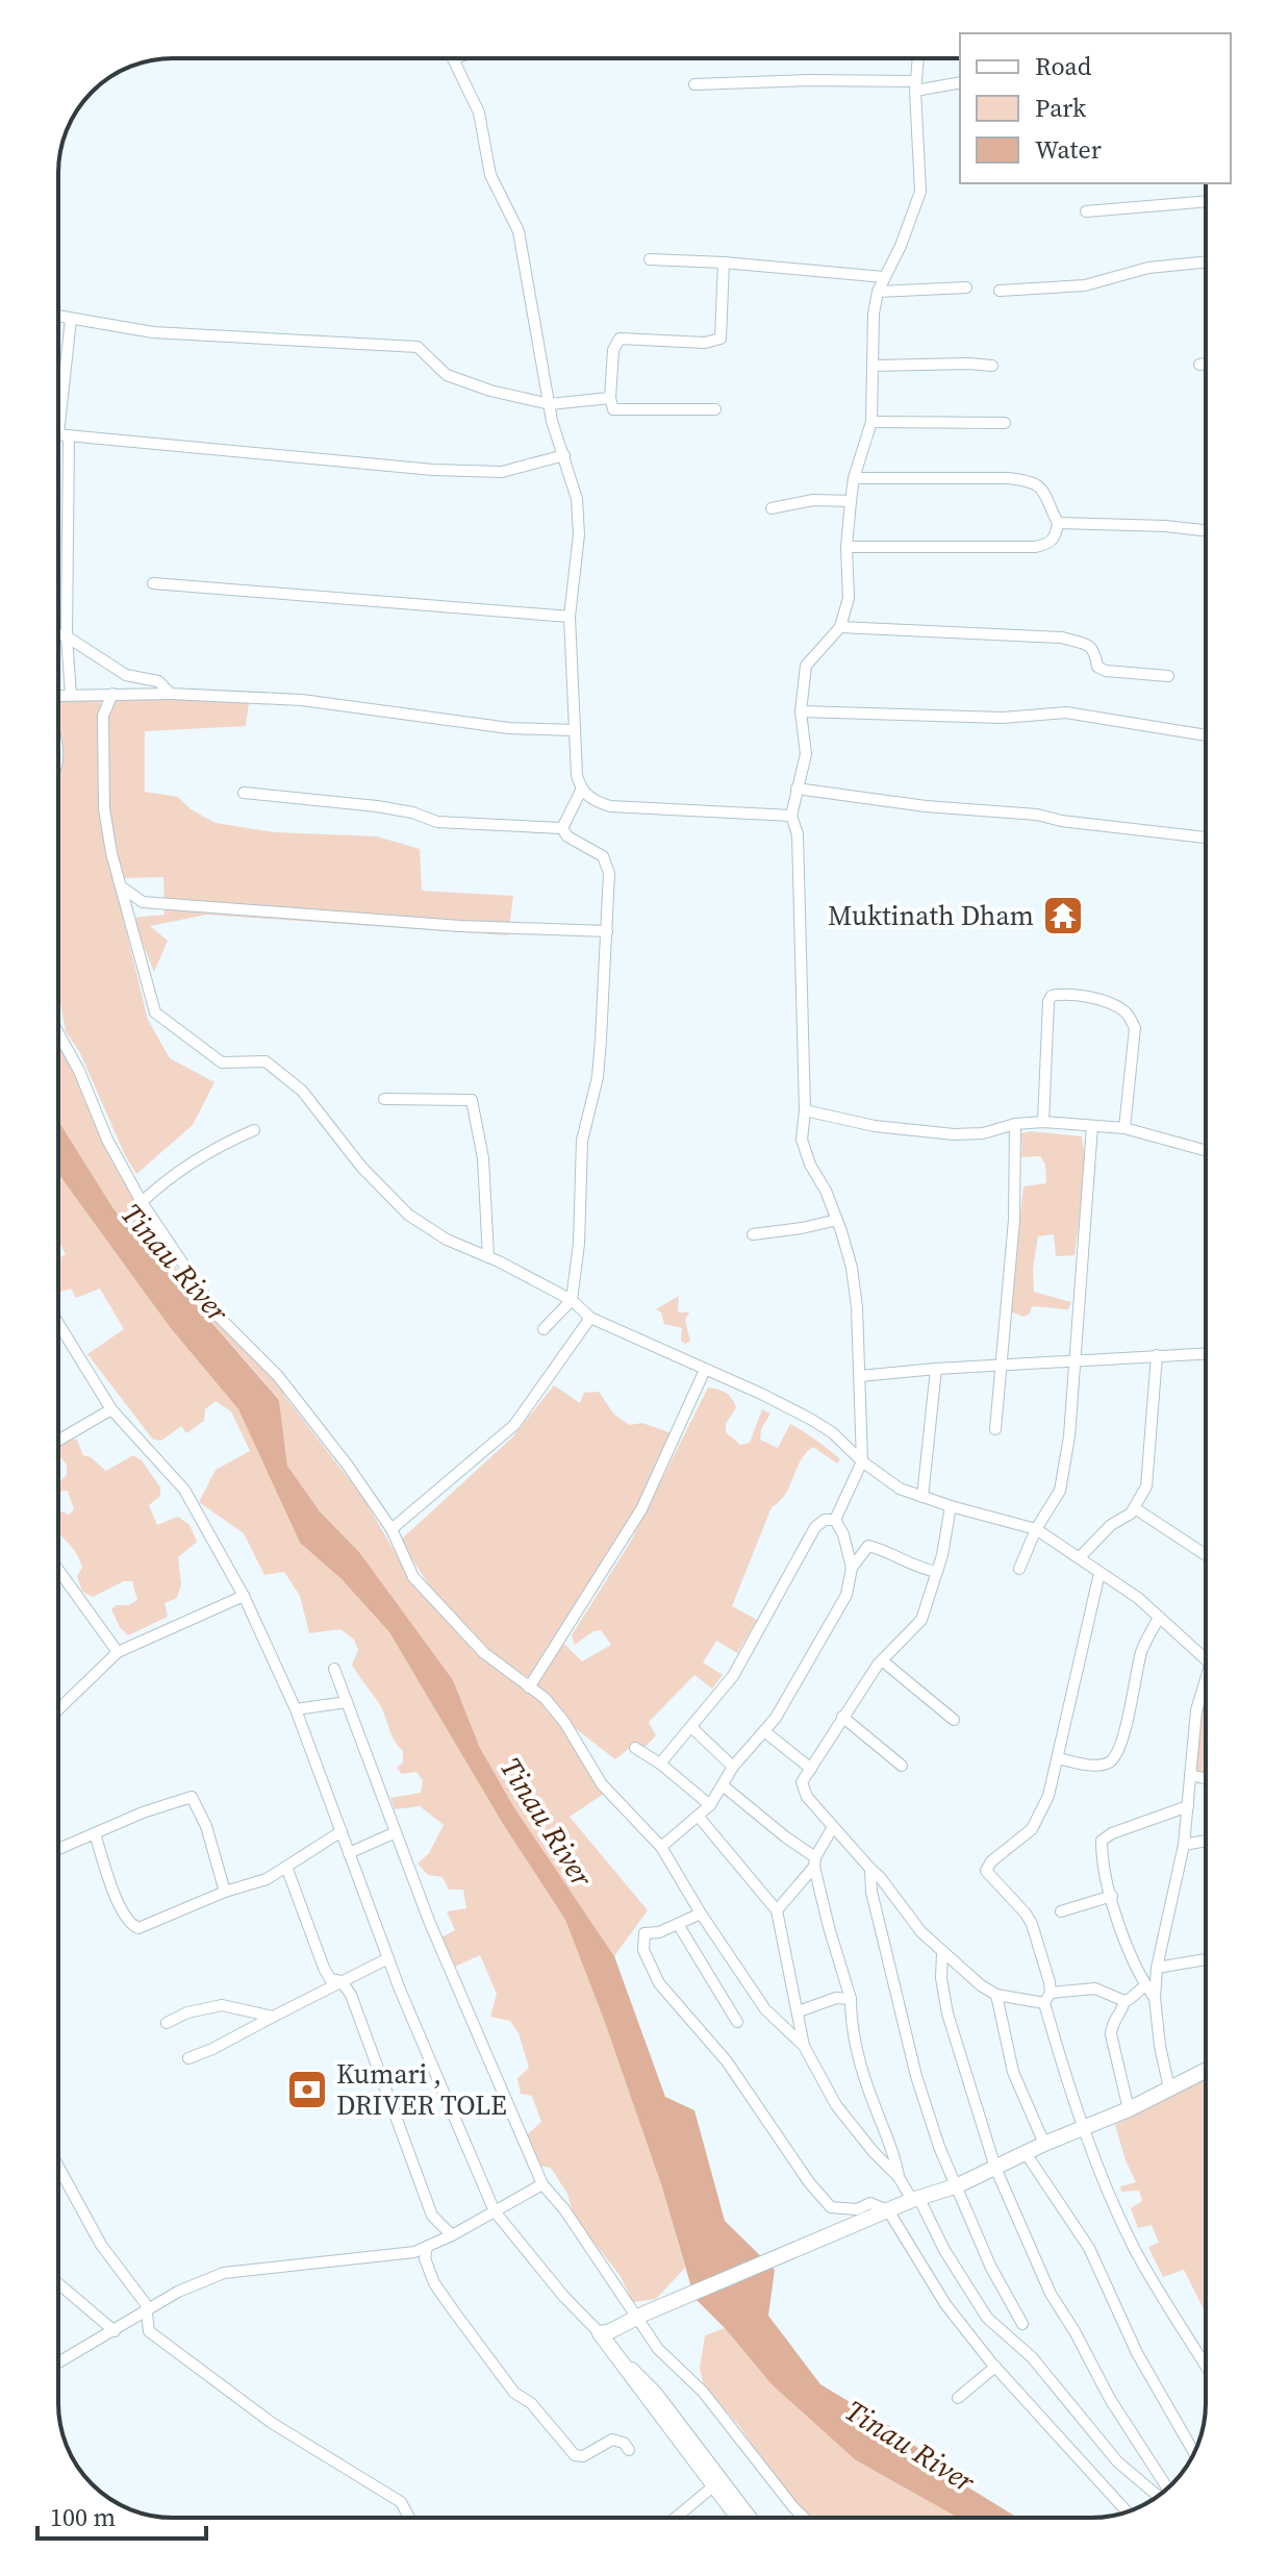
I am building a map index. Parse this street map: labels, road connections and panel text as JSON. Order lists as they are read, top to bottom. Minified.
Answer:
{"water":["Tinau River"],"places":{"temple":["Muktinath Dham"],"bank":["Kumari , DRIVER TOLE"]},"legend":["Road","Park","Water"],"scale_bar":"100 m"}
